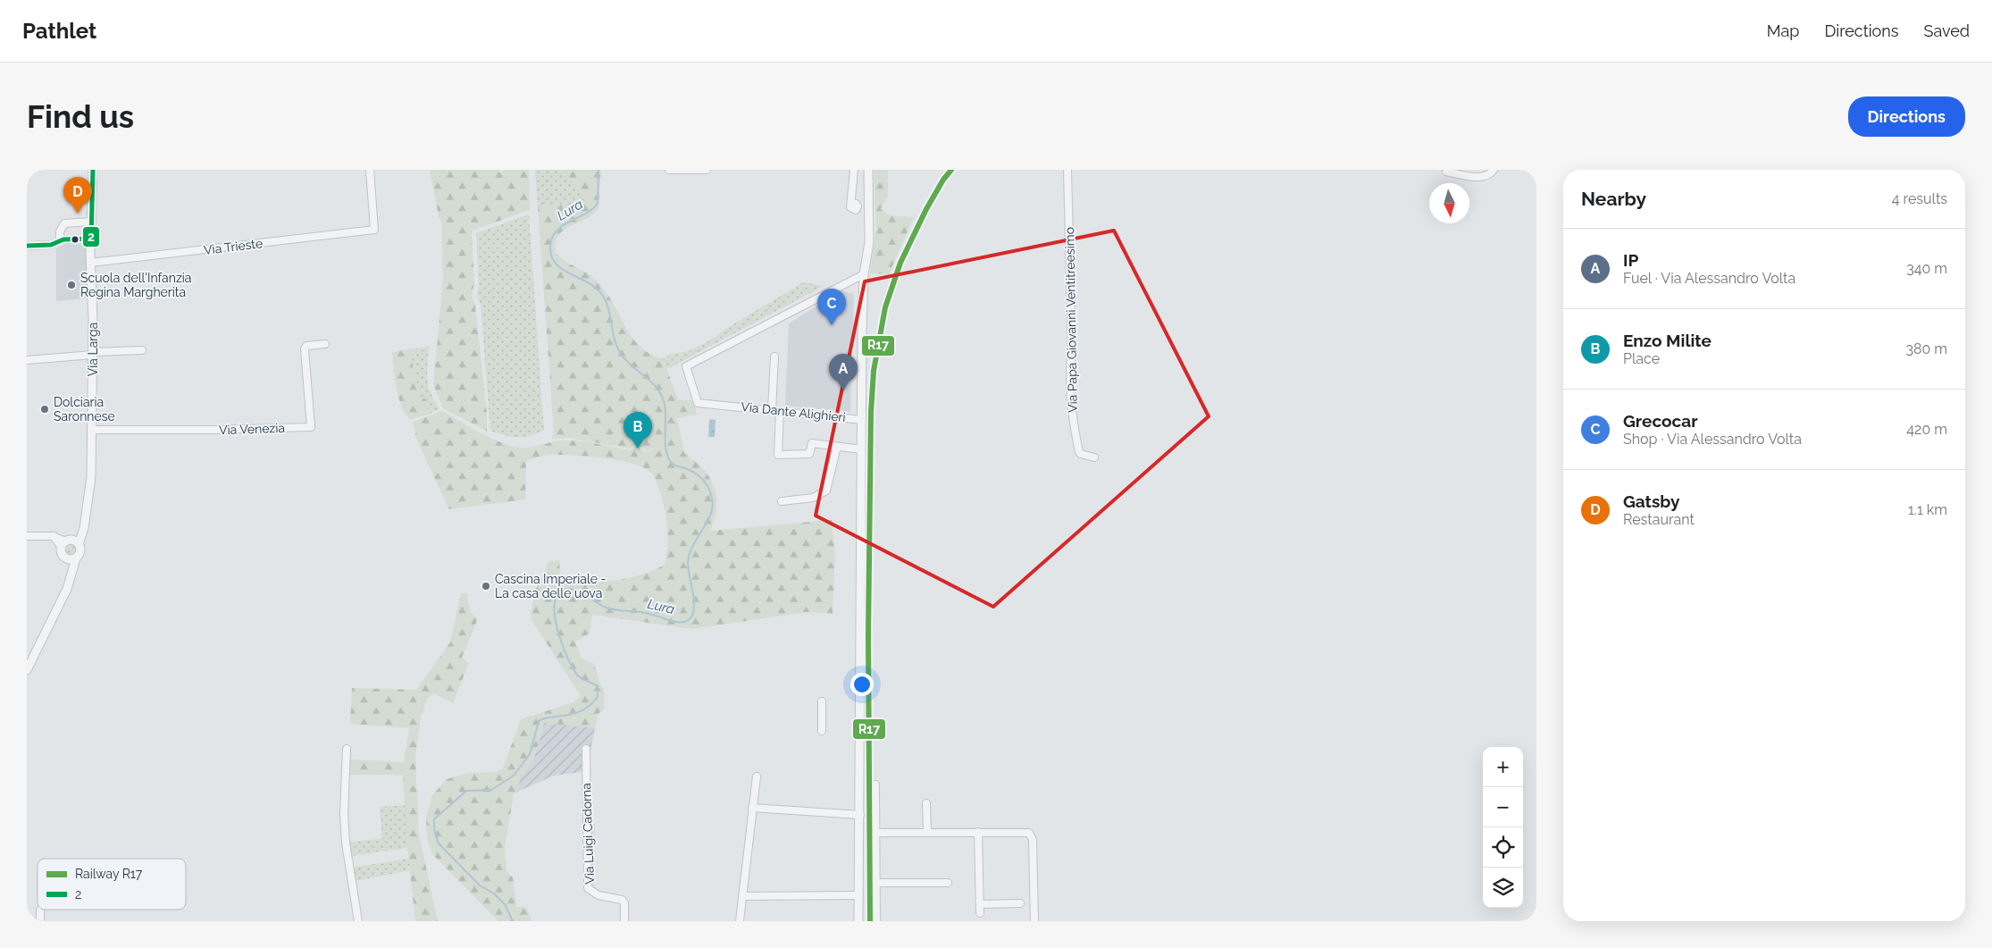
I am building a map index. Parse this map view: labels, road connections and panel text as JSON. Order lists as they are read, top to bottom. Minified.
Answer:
{"streets":{"street":["Via Trieste","Via Papa Giovanni Ventitreesimo","Via Larga","Via Dante Alighieri","Via Venezia","Via Luigi Cadorna"]},"crossings":[["Via Trieste","Via Larga"],["Via Larga","Via Venezia"]],"water":["Lura"],"places":["Scuola dell'Infanzia Regina Margherita","Dolciaria Saronnese","Cascina Imperiale - La casa delle uova"],"lines":["rail line R17","transit line 2"],"legend":["Railway R17","2"],"north":"bottom","page":{"header":"Pathlet","nav":["Map","Directions","Saved"],"buttons":"Directions","title":"Find us","heading":["Nearby","4 results"],"pins":["D","C","A","B"],"list":[{"mark":"A","name":"IP","note":"Fuel · Via Alessandro Volta","value":"340 m"},{"mark":"B","name":"Enzo Milite","note":"Place","value":"380 m"},{"mark":"C","name":"Grecocar","note":"Shop · Via Alessandro Volta","value":"420 m"},{"mark":"D","name":"Gatsby","note":"Restaurant","value":"1.1 km"}],"map_buttons":["+","−"]}}
